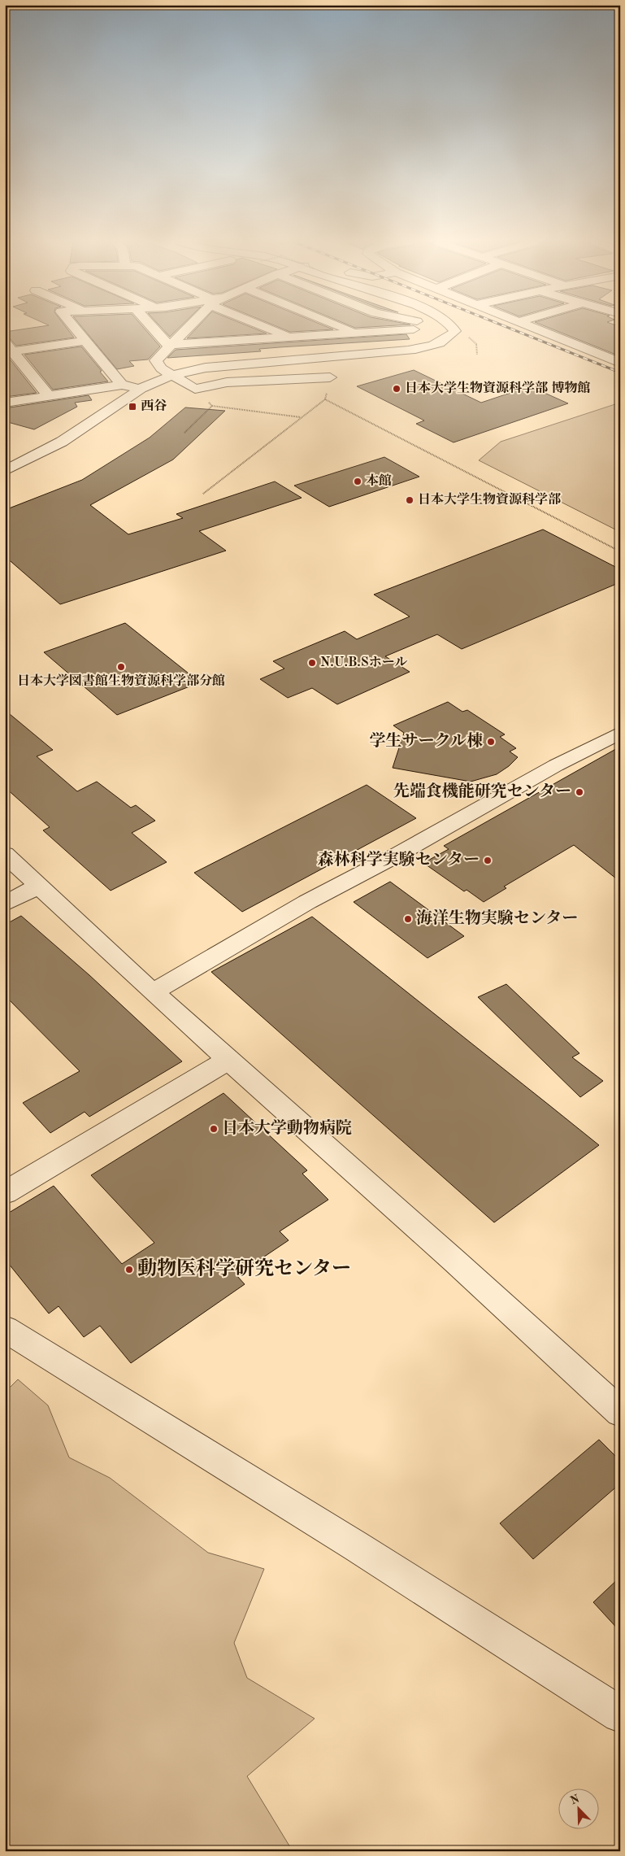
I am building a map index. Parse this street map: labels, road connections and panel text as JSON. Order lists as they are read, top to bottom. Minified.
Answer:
{"places":{"other":["日本大学生物資源科学部 博物館","本館","日本大学生物資源科学部","N.U.B.Sホール","日本大学図書館生物資源科学部分館","学生サークル棟","先端食機能研究センター","森林科学実験センター","海洋生物実験センター","日本大学動物病院","動物医科学研究センター"],"transit":["西谷"]},"north":"top left"}
